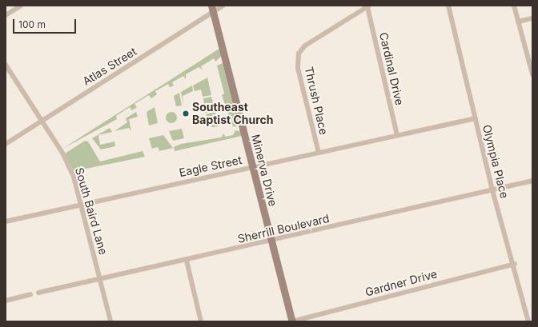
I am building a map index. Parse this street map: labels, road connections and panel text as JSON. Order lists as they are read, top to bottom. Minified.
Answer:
{"streets":{"street":["Atlas Street","Cardinal Drive","Thrush Place","Olympia Place","Eagle Street","Minerva Drive","South Baird Lane","Sherrill Boulevard","Gardner Drive"]},"crossings":[["Atlas Street","Minerva Drive"],["Atlas Street","South Baird Lane"],["Cardinal Drive","Thrush Place"],["Cardinal Drive","Eagle Street"],["Thrush Place","Eagle Street"],["Olympia Place","Eagle Street"],["Olympia Place","Sherrill Boulevard"],["Olympia Place","Gardner Drive"],["Eagle Street","Minerva Drive"],["Eagle Street","South Baird Lane"],["Minerva Drive","Sherrill Boulevard"],["Minerva Drive","Gardner Drive"],["South Baird Lane","Sherrill Boulevard"]],"places":["Southeast Baptist Church"],"scale_bar":"100 m"}
